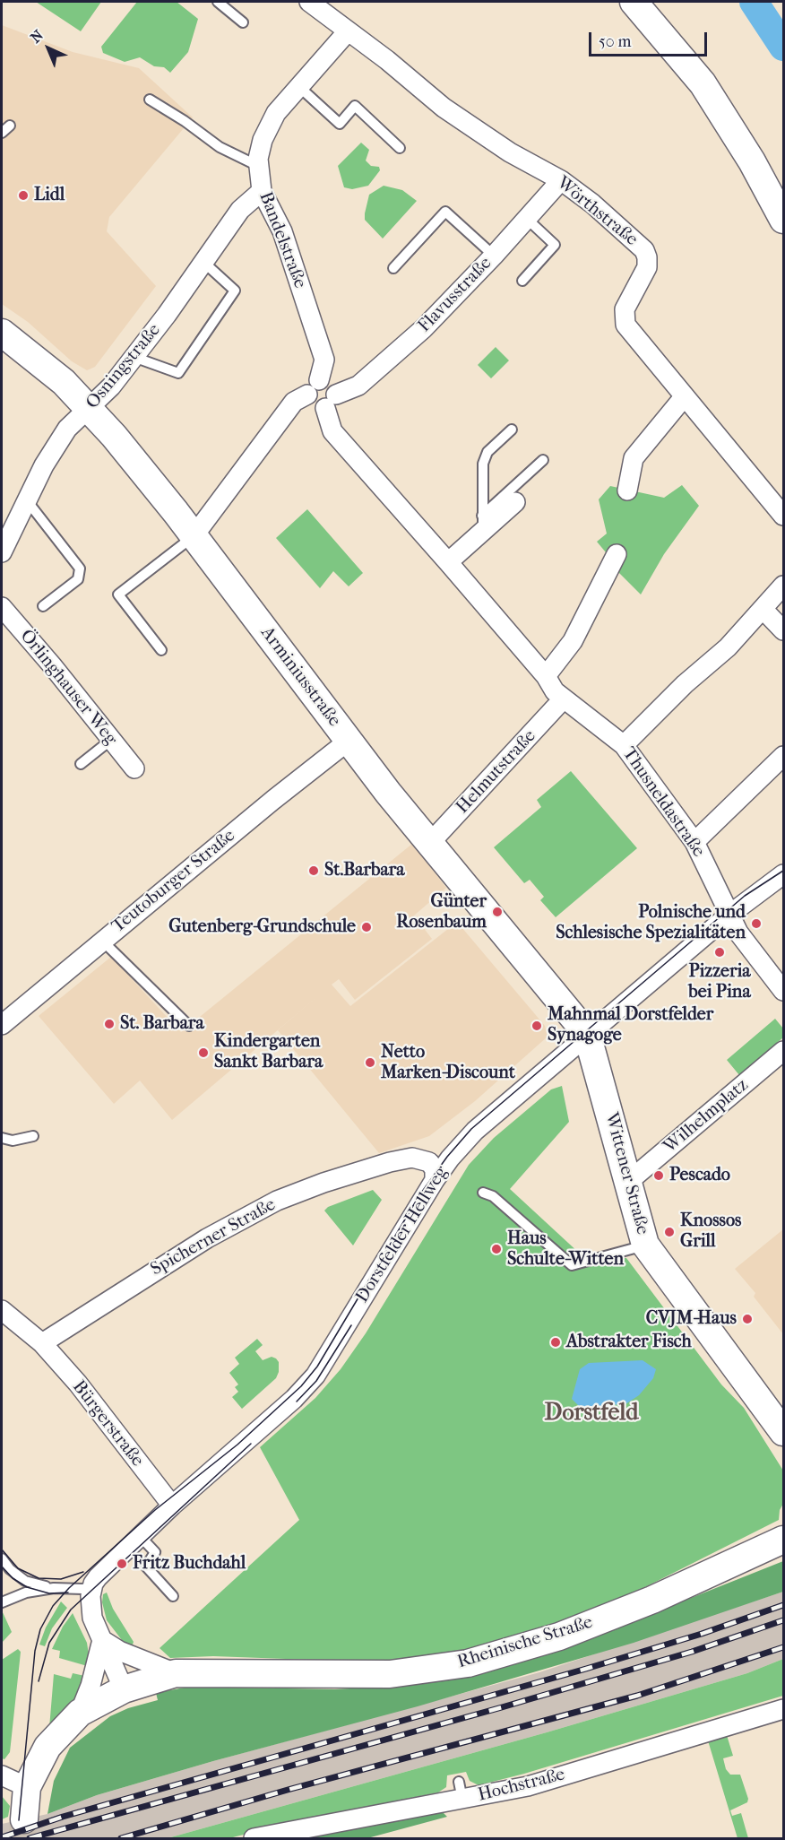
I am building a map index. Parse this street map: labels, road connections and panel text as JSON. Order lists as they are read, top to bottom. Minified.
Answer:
{"streets":{"main road":["Arminiusstraße","Wittener Straße","Rheinische Straße"],"street":["Wörthstraße","Bandelstraße","Flavusstraße","Osningstraße","Örlinghauser Weg","Helmutstraße","Thusneldastraße","Teutoburger Straße","Wilhelmplatz","Dorstfelder Hellweg","Spicherner Straße","Bürgerstraße","Hochstraße"]},"crossings":[["Wörthstraße","Bandelstraße"],["Wörthstraße","Flavusstraße"],["Bandelstraße","Osningstraße"],["Flavusstraße","Thusneldastraße"],["Osningstraße","Arminiusstraße"],["Arminiusstraße","Helmutstraße"],["Arminiusstraße","Teutoburger Straße"],["Arminiusstraße","Wittener Straße"],["Arminiusstraße","Dorstfelder Hellweg"],["Helmutstraße","Thusneldastraße"],["Thusneldastraße","Dorstfelder Hellweg"],["Wilhelmplatz","Wittener Straße"],["Wittener Straße","Dorstfelder Hellweg"],["Dorstfelder Hellweg","Spicherner Straße"],["Dorstfelder Hellweg","Bürgerstraße"],["Spicherner Straße","Bürgerstraße"]],"districts":["Dorstfeld"],"places":["Lidl","St.Barbara","Günter Rosenbaum","Polnische und Schlesische Spezialitäten","Gutenberg-Grundschule","Pizzeria bei Pina","St. Barbara","Mahnmal Dorstfelder Synagoge","Kindergarten Sankt Barbara","Netto Marken-Discount","Pescado","Knossos Grill","Haus Schulte-Witten","CVJM-Haus","Abstrakter Fisch","Fritz Buchdahl"],"scale_bar":"50 m","north":"top left"}
